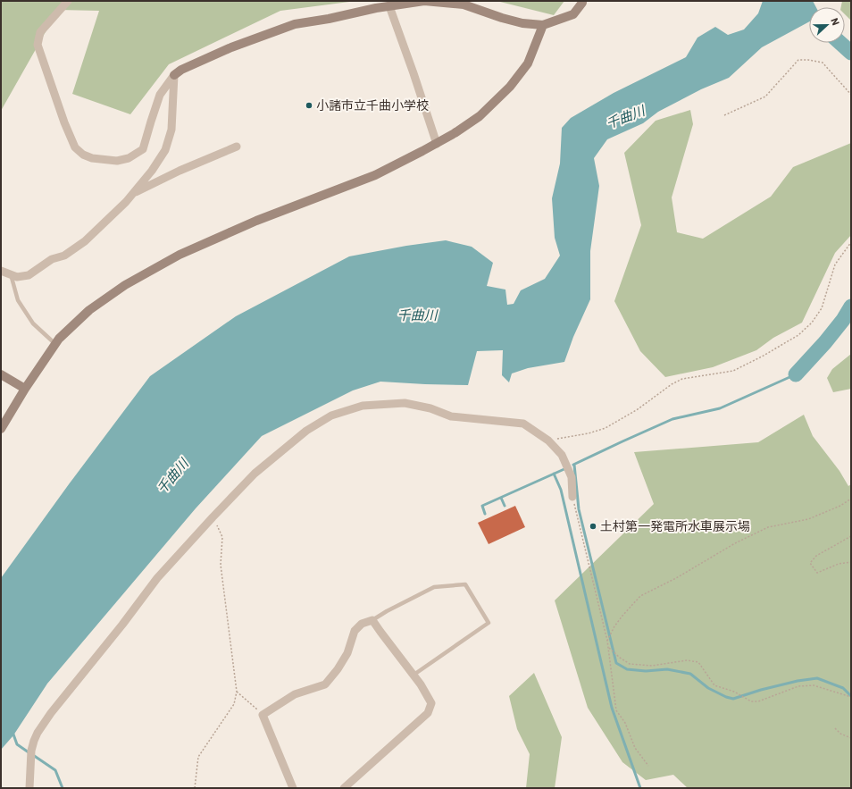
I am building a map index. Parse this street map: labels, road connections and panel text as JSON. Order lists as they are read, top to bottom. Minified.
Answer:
{"water":["千曲川"],"places":["小諸市立千曲小学校","土村第一発電所水車展示場"],"north":"right"}
